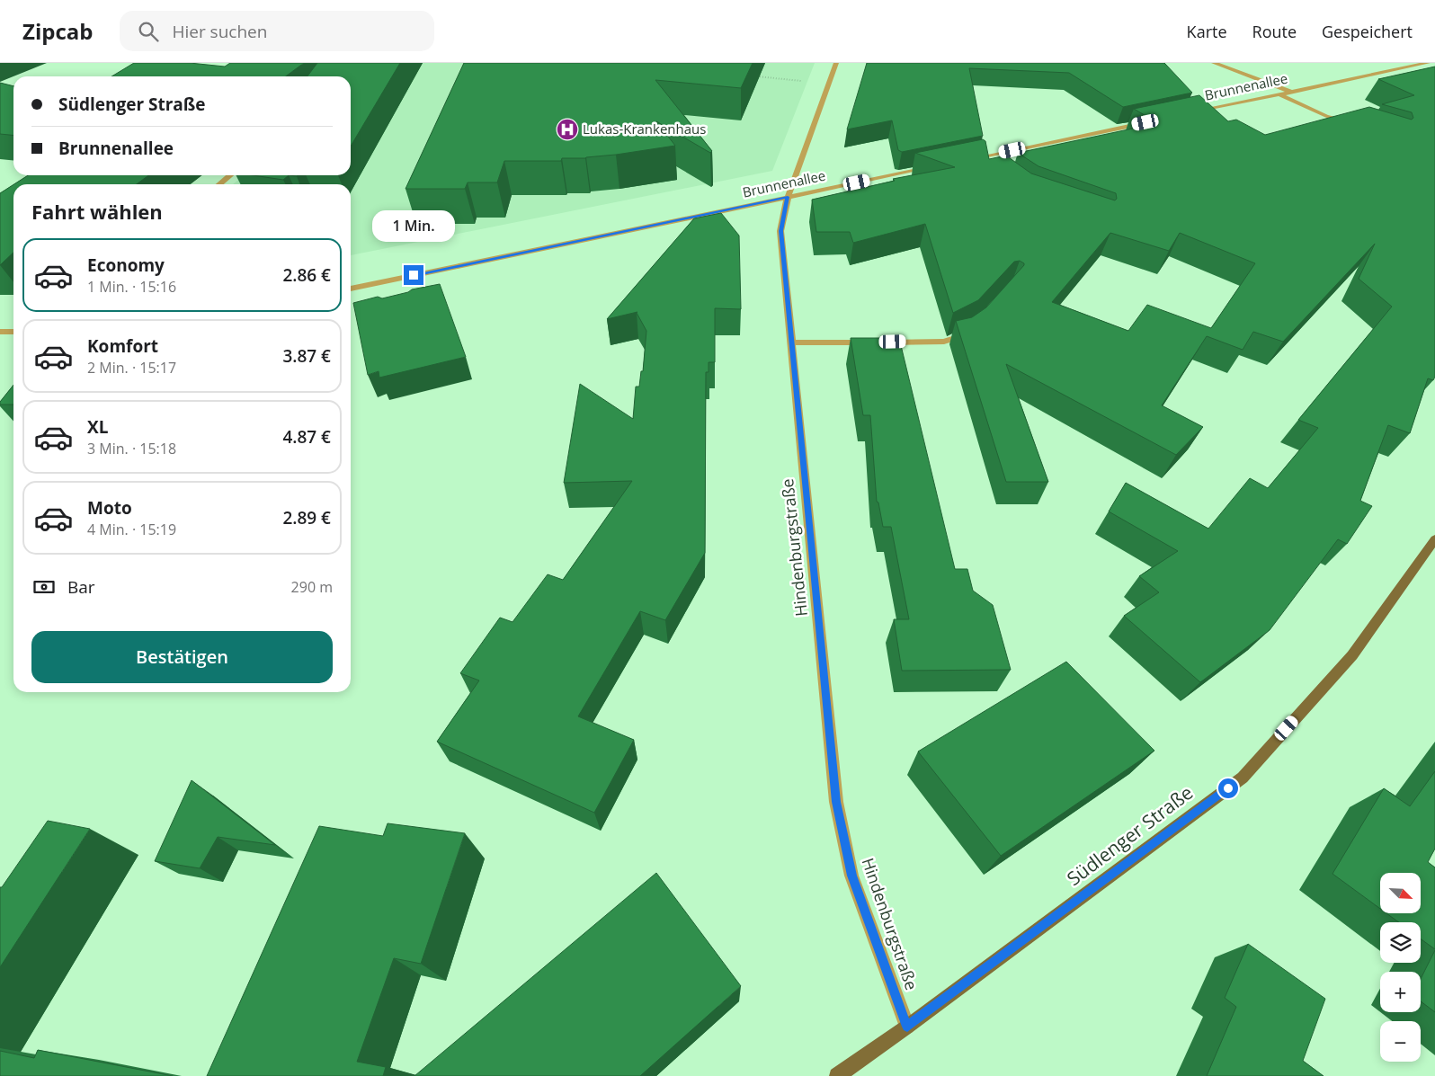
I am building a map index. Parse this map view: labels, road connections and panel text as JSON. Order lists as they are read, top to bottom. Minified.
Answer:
{"streets":{"main road":["Südlenger Straße"],"street":["Brunnenallee","Hindenburgstraße"]},"crossings":[["Brunnenallee","Hindenburgstraße"],["Hindenburgstraße","Südlenger Straße"]],"places":{"hospital":["Lukas-Krankenhaus"]},"north":"bottom right","page":{"header":"Zipcab","search":"Hier suchen","nav":["Karte","Route","Gespeichert"],"banner":["Südlenger Straße","Brunnenallee"],"heading":"Fahrt wählen","bubble":"1 Min.","list":[{"name":"Economy","note":"1 Min. · 15:16","value":"2.86 €"},{"name":"Komfort","note":"2 Min. · 15:17","value":"3.87 €"},{"name":"XL","note":"3 Min. · 15:18","value":"4.87 €"},{"name":"Moto","note":"4 Min. · 15:19","value":"2.89 €"}],"pay":["Bar","290 m"],"buttons":"Bestätigen","map_buttons":["+","−"]}}
